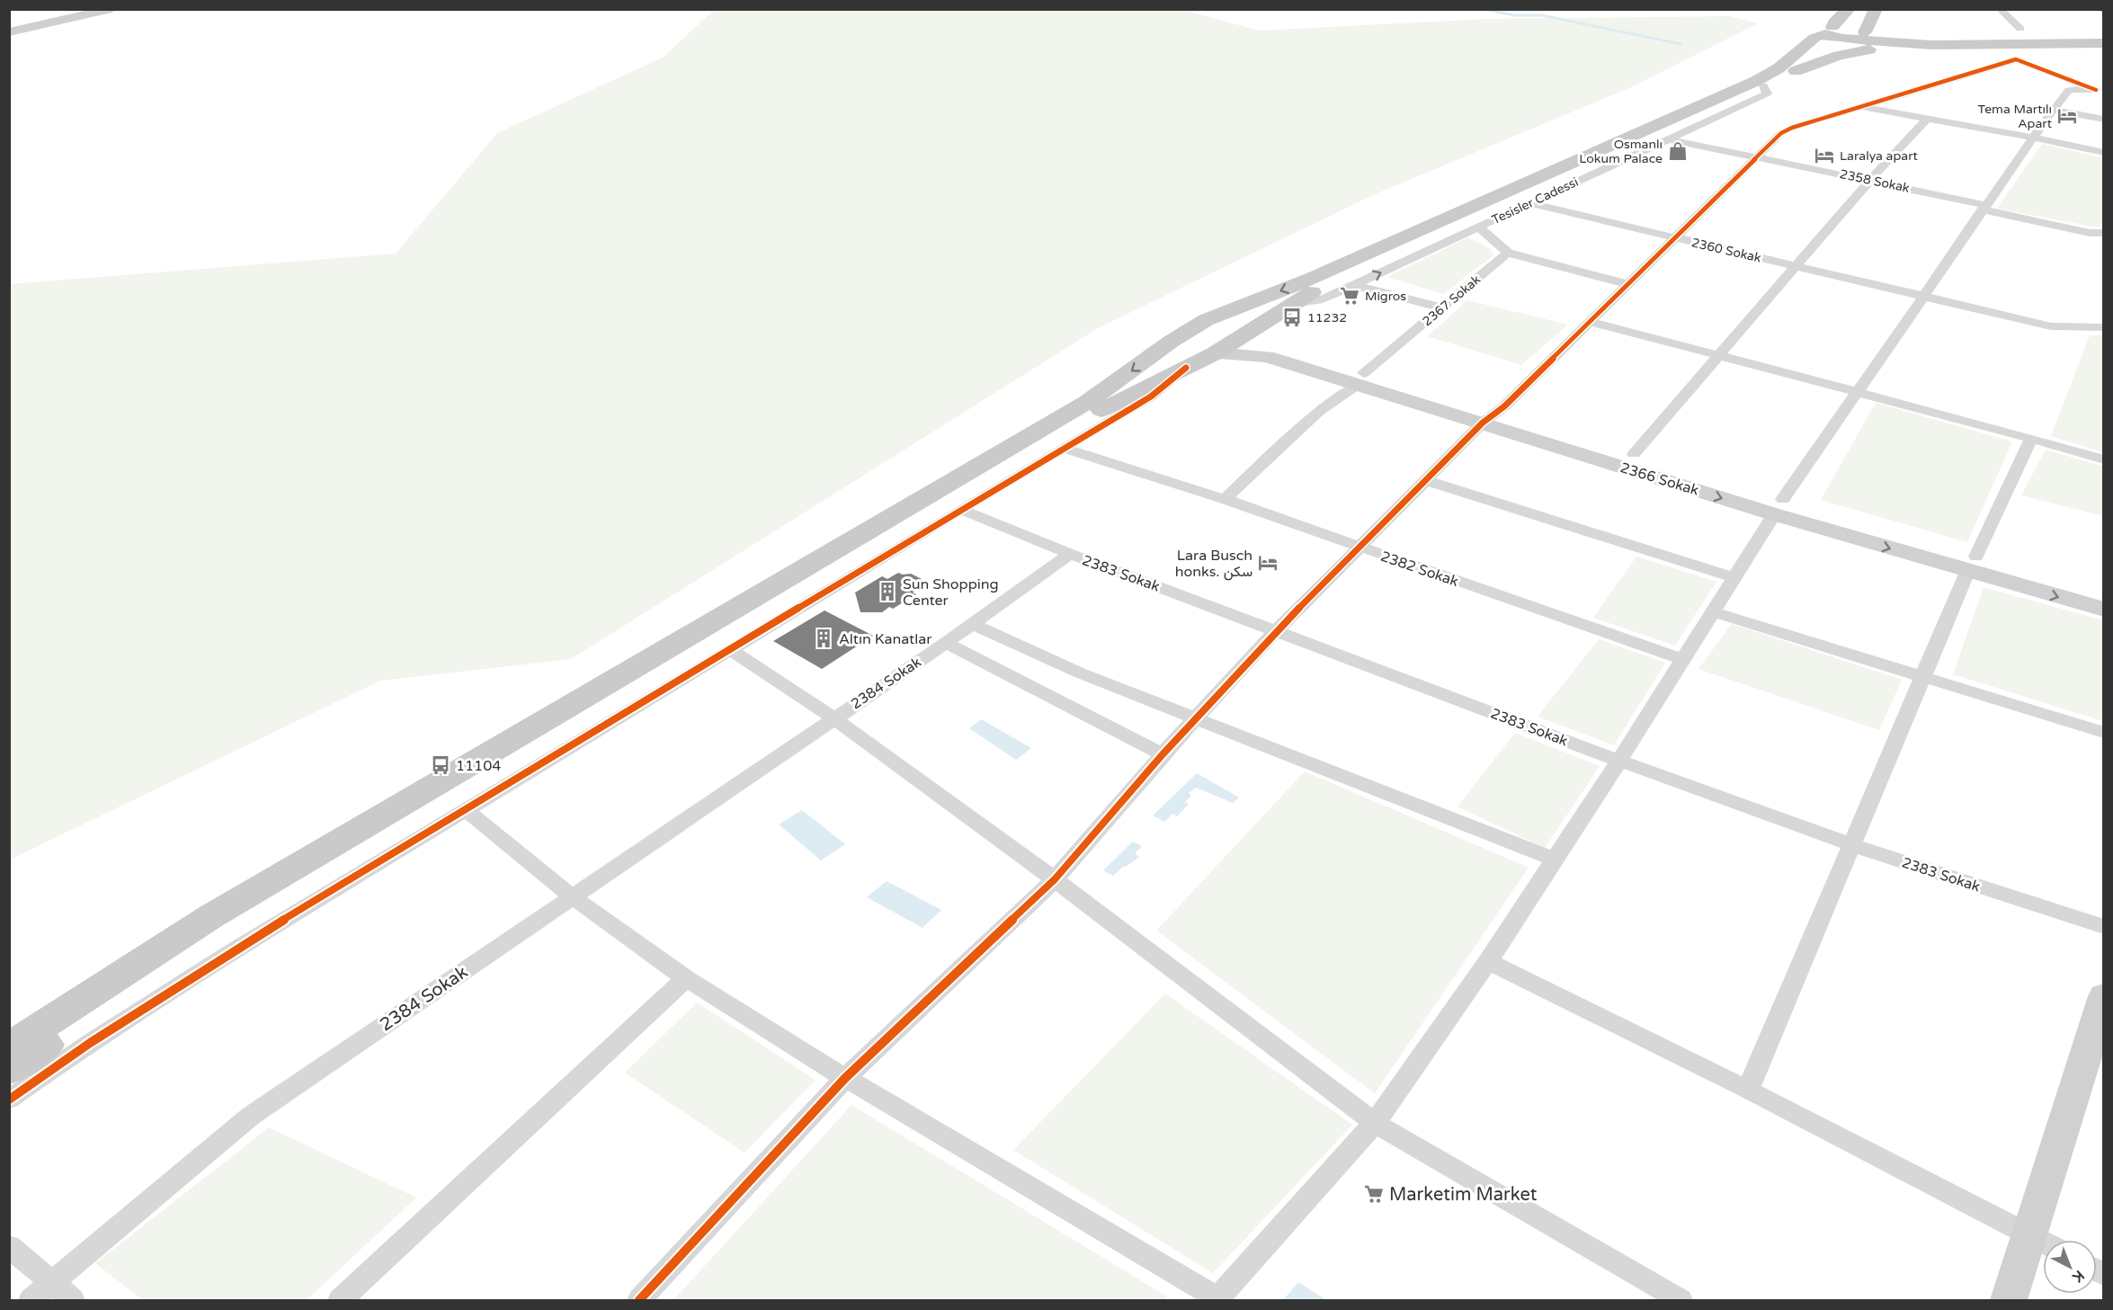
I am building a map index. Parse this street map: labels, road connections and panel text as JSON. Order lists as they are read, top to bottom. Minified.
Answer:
{"streets":{"street":["2358 Sokak","Tesisler Cadessi","2360 Sokak","2367 Sokak","2366 Sokak","2382 Sokak","2383 Sokak","2384 Sokak"]},"crossings":[["2358 Sokak","Tesisler Cadessi"],["Tesisler Cadessi","2360 Sokak"],["2367 Sokak","2366 Sokak"],["2367 Sokak","2382 Sokak"],["2383 Sokak","2384 Sokak"]],"places":{"hotel":["Tema Martılı Apart","Laralya apart","Lara Busch honks. سكن"],"shop":["Osmanlı Lokum Palace"],"supermarket":["Migros","Marketim Market"],"bus stop":["11232","11104"],"building":["Sun Shopping Center","Altın Kanatlar"]},"north":"bottom right"}
